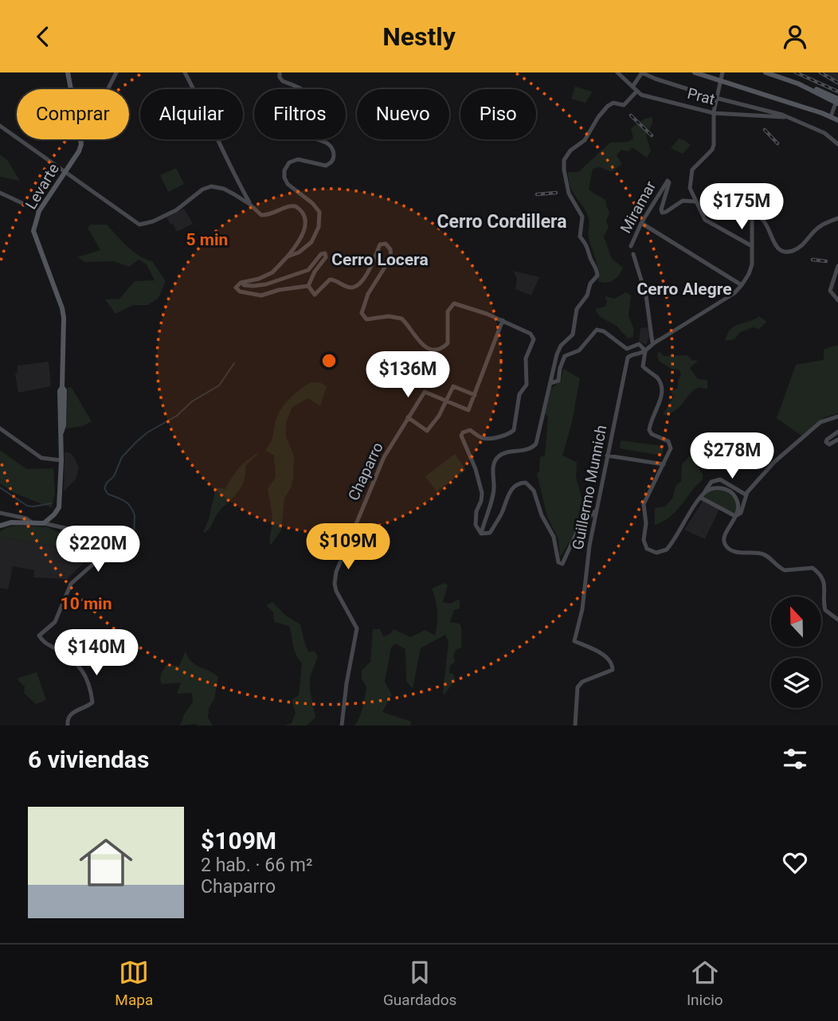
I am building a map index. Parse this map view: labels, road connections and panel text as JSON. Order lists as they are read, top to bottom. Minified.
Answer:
{"streets":{"main road":["Prat","Levarte","Miramar","Chaparro","Guillermo Munnich"]},"districts":["Cerro Cordillera","Cerro Locera","Cerro Alegre"],"north":"top","page":{"header":"Nestly","chip":["Comprar","Alquilar","Filtros","Nuevo","Piso"],"price":["$175M","$136M","$278M","$109M","$220M","$140M"],"heading":"6 viviendas","list":[{"name":"$109M","note":"2 hab. · 66 m² · Chaparro"}],"tabs":["Mapa","Guardados","Inicio"]},"rings":["5 min","10 min"]}
